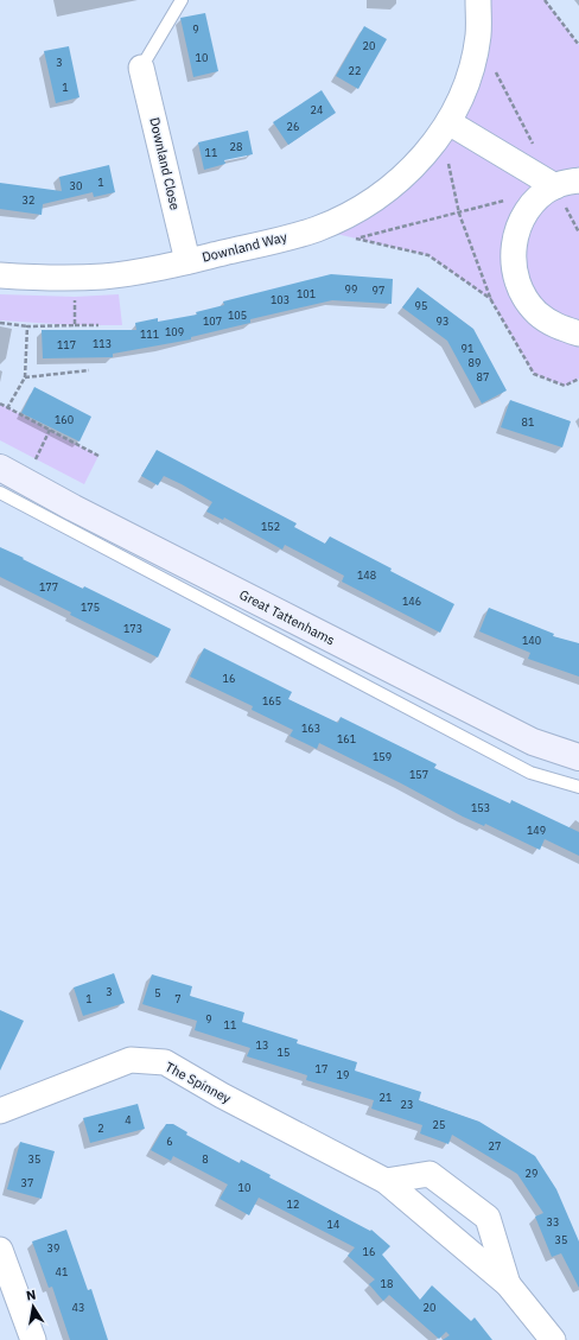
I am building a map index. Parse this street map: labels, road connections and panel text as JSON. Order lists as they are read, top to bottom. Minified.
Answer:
{"streets":{"main road":["Great Tattenhams"],"street":["Downland Close","Downland Way","The Spinney"]},"crossings":[["Downland Close","Downland Way"]],"house_numbers":["9","20","10","3","22","1","24","26","28","11","1","30","32","99","97","101","103","95","105","107","93","109","111","113","117","91","89","87","160","81","152","148","177","146","175","173","140","16","165","163","161","159","157","153","149","3","5","1","7","9","11","13","15","17","19","21","23","4","25","2","6","27","35","8","29","37","10","12","33","14","35","39","16","41","18","43","20"],"north":"top"}
